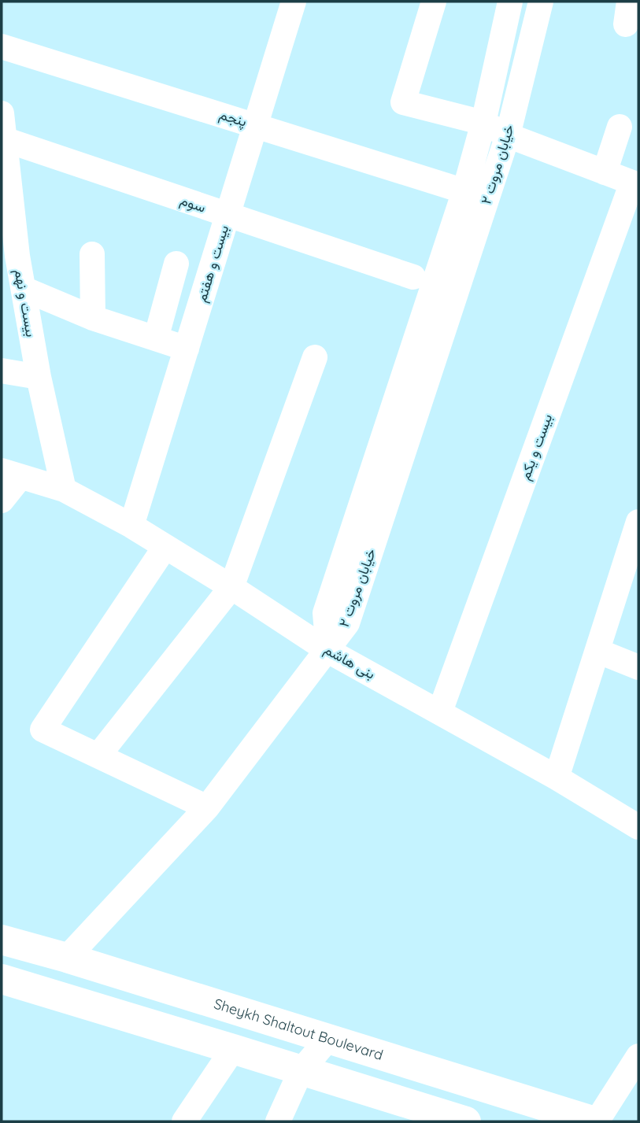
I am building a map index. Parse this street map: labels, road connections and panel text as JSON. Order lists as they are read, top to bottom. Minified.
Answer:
{"streets":{"main road":["Sheykh Shaltout Boulevard"],"street":["پنجم","خیابان مروت ۲","سوم","بیست و هفتم","بیست و نهم","بیست و یکم","بنی هاشم"]},"crossings":[["پنجم","خیابان مروت ۲"],["پنجم","بیست و هفتم"],["خیابان مروت ۲","بنی هاشم"],["سوم","بیست و هفتم"],["سوم","بیست و نهم"],["بیست و هفتم","بنی هاشم"],["بیست و نهم","بنی هاشم"],["بیست و یکم","بنی هاشم"]]}
